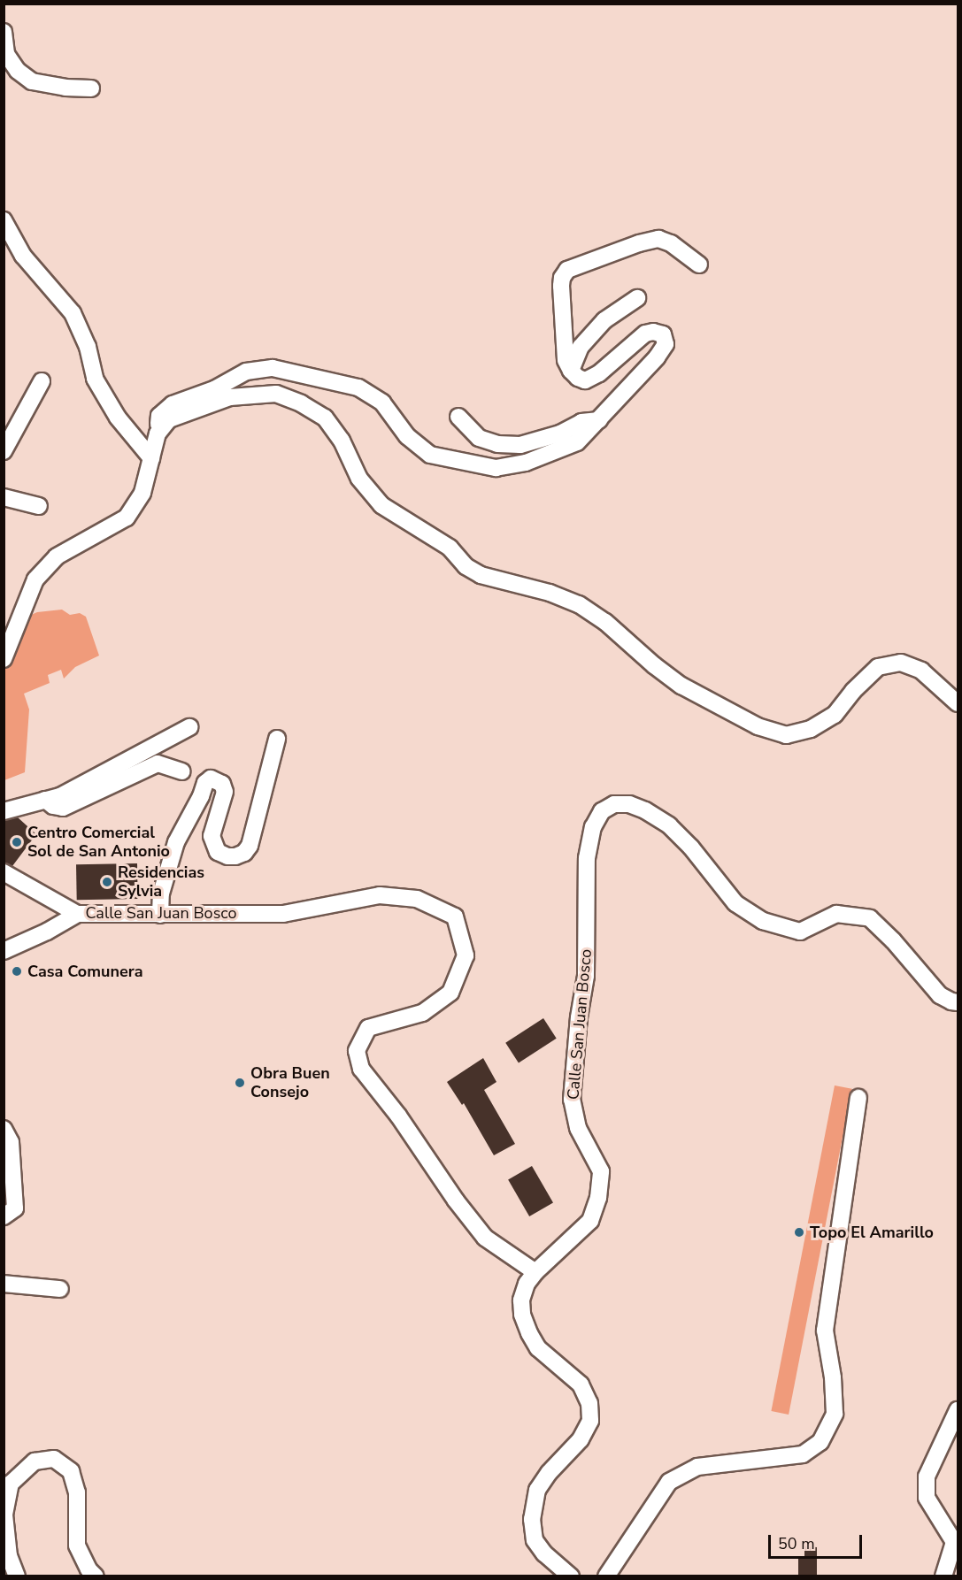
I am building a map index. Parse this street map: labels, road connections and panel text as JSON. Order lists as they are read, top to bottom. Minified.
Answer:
{"streets":{"street":["Calle San Juan Bosco"]},"places":["Centro Comercial Sol de San Antonio","Residencias Sylvia","Casa Comunera","Obra Buen Consejo","Topo El Amarillo"],"scale_bar":"50 m"}
